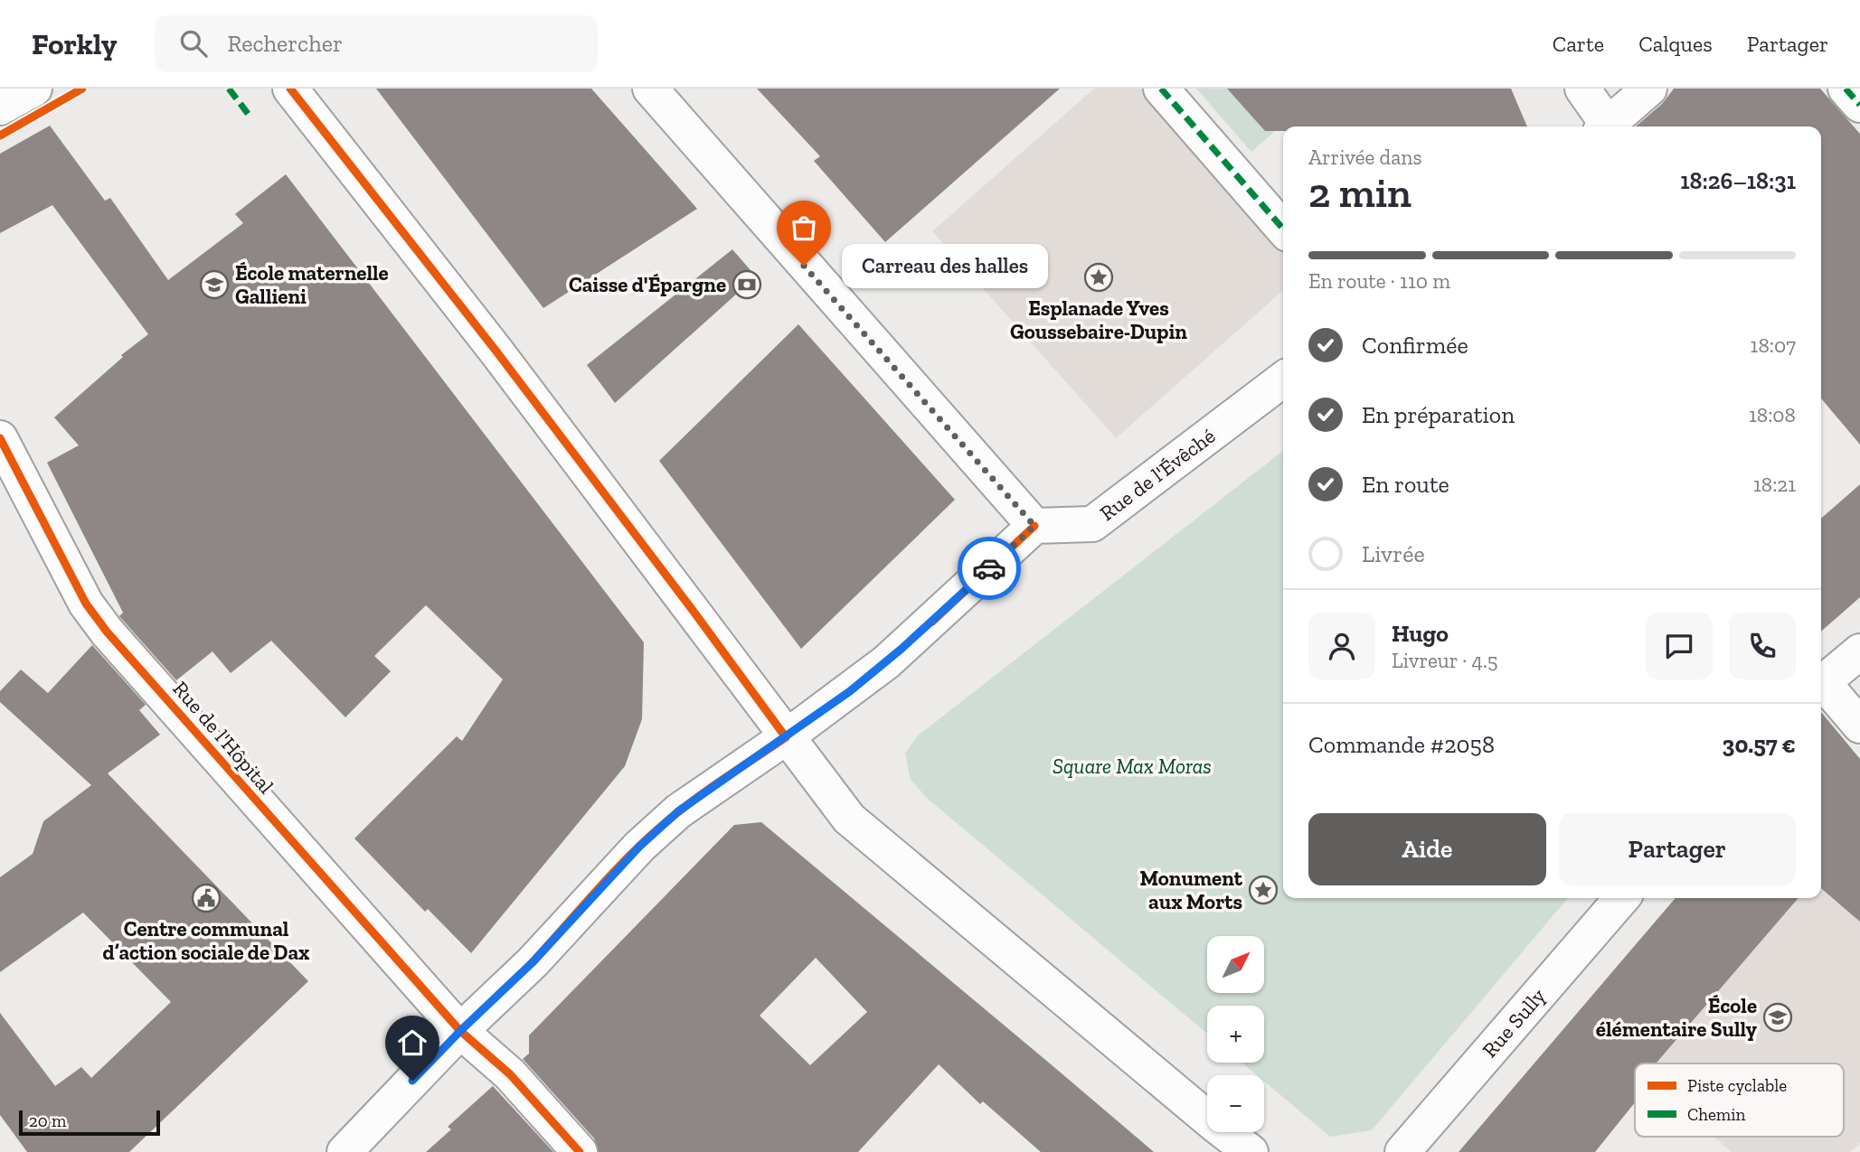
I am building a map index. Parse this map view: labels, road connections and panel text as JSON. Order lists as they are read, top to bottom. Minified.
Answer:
{"streets":{"street":["Rue de l'Évêché","Rue de l'Hôpital","Rue Sully"]},"parks":["Square Max Moras"],"places":{"other":["Carreau des halles"],"place":["Esplanade Yves Goussebaire-Dupin","Monument aux Morts"],"school or university":["École maternelle Gallieni","École élémentaire Sully"],"bank":["Caisse d'Épargne"],"public building":["Centre communal d’action sociale de Dax"]},"legend":["Piste cyclable","Chemin"],"scale_bar":"20 m","north":"top right","page":{"header":"Forkly","search":"Rechercher","nav":["Carte","Calques","Partager"],"heading":["2 min","Arrivée dans","18:26–18:31"],"panel":["Hugo","Livreur · 4.5","Commande #2058","30.57 €"],"bar":"En route · 110 m","bubble":"Carreau des halles","list":[["Confirmée","18:07"],["En préparation","18:08"],["En route","18:21"],"Livrée"],"buttons":["Aide","Partager"],"map_buttons":["+","−"],"scale":"20 m"}}
